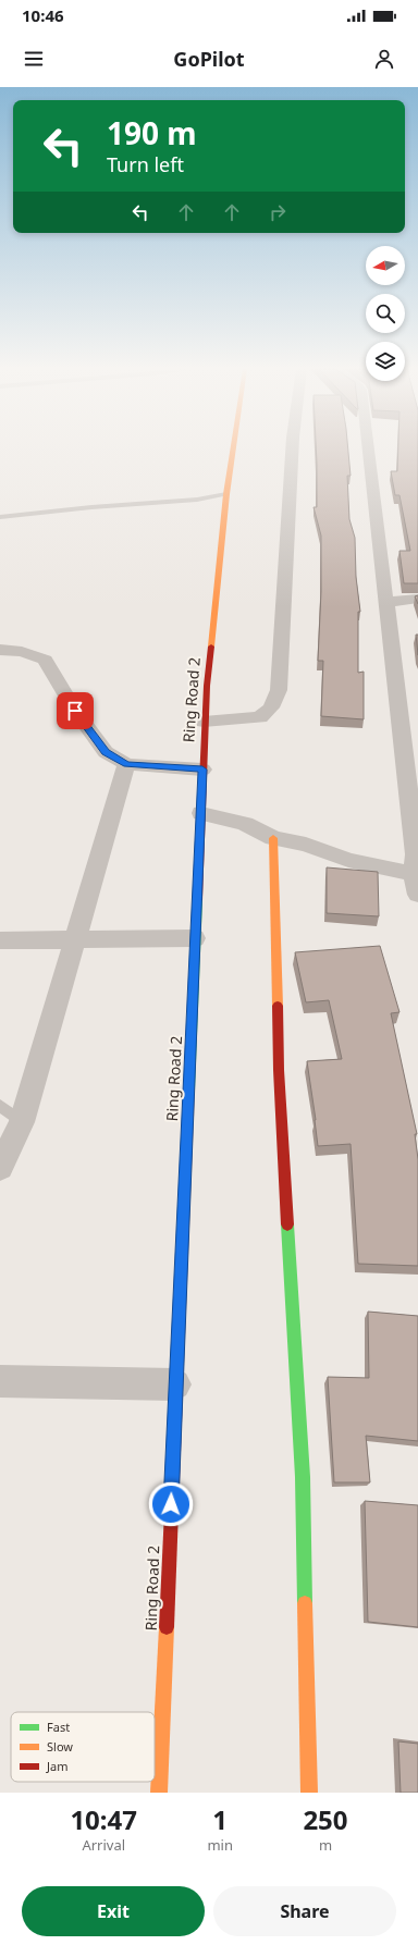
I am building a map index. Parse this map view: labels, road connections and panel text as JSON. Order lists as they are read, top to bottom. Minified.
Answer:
{"streets":{"main road":["Ring Road 2"]},"legend":["Fast","Slow","Jam"],"north":"left","page":{"status":"10:46","header":"GoPilot","turn":["190 m","Turn left"],"eta":["10:47","Arrival","1","min","250","m"],"buttons":["Exit","Share"]}}
